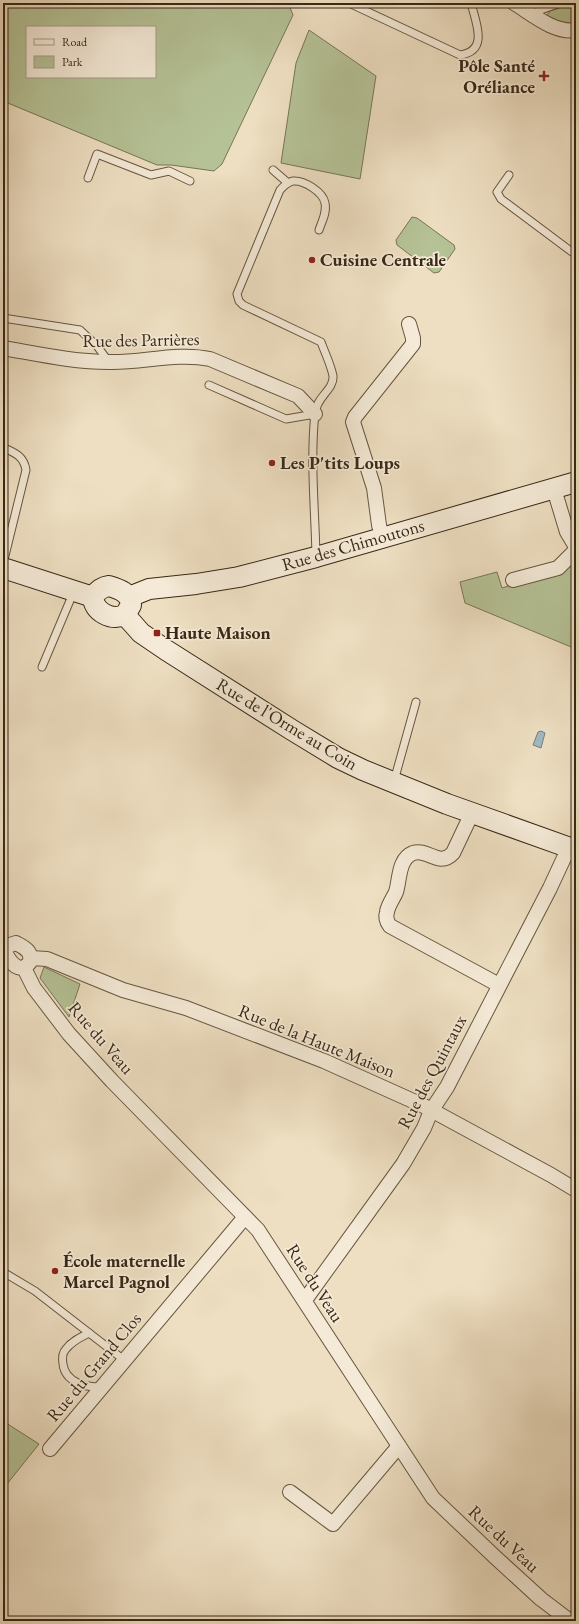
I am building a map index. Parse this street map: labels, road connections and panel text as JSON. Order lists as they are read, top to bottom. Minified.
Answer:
{"streets":{"main road":["Rue des Chimoutons","Rue de l'Orme au Coin"],"street":["Rue des Parrières","Rue du Veau","Rue de la Haute Maison","Rue des Quintaux","Rue du Grand Clos"]},"crossings":[["Rue des Chimoutons","Rue de l'Orme au Coin"],["Rue de l'Orme au Coin","Rue des Quintaux"],["Rue du Veau","Rue de la Haute Maison"],["Rue du Veau","Rue des Quintaux"],["Rue du Veau","Rue du Grand Clos"],["Rue de la Haute Maison","Rue des Quintaux"]],"places":{"health":["Pôle Santé Oréliance"],"other":["Cuisine Centrale","Les P'tits Loups","École maternelle Marcel Pagnol"],"transit":["Haute Maison"]},"legend":["Road","Park"]}
